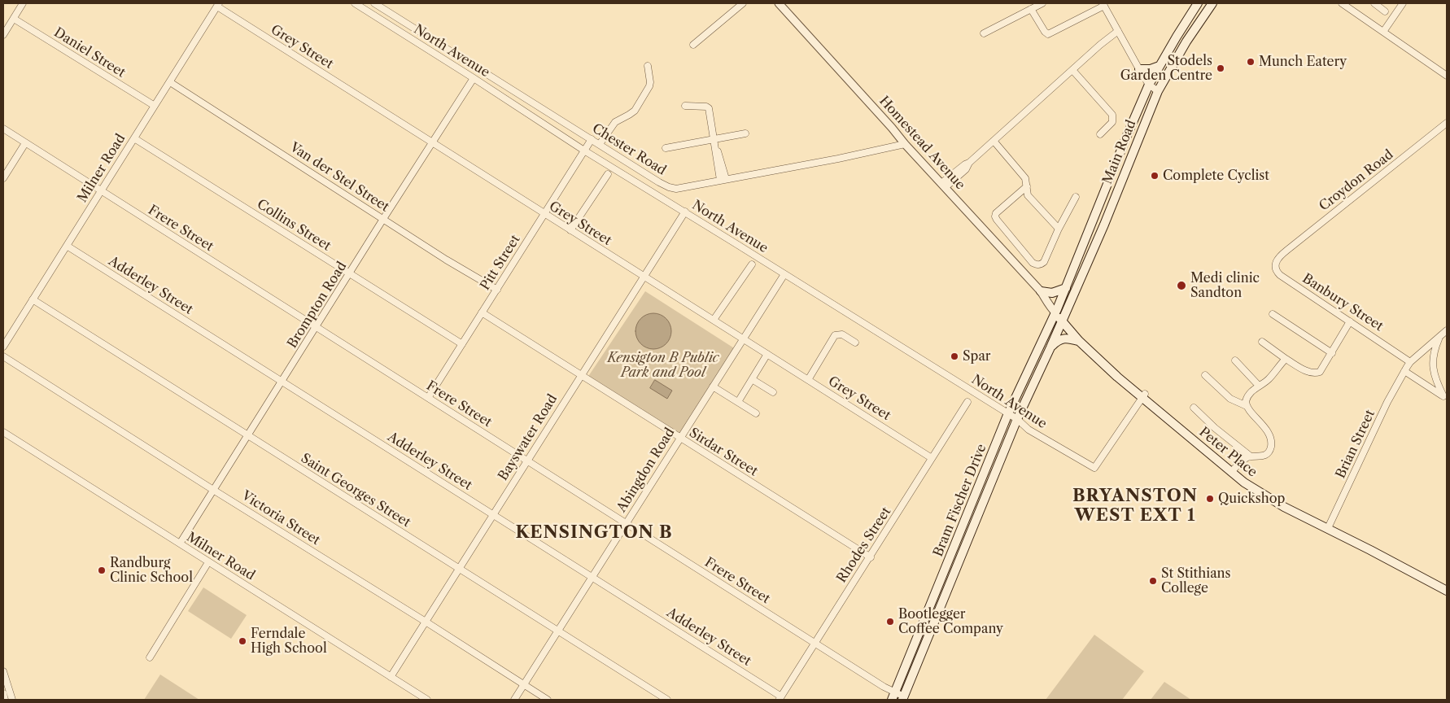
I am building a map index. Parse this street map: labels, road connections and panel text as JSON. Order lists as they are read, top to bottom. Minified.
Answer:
{"streets":{"main road":["Main Road","Peter Place","Bram Fischer Drive"],"street":["Grey Street","North Avenue","Daniel Street","Homestead Avenue","Chester Road","Milner Road","Van der Stel Street","Croydon Road","Collins Street","Frere Street","Pitt Street","Adderley Street","Banbury Street","Brompton Road","Bayswater Road","Brian Street","Sirdar Street","Abingdon Road","Saint Georges Street","Victoria Street","Rhodes Street"]},"crossings":[["Grey Street","Milner Road"],["Grey Street","Pitt Street"],["Grey Street","Brompton Road"],["Grey Street","Bayswater Road"],["Grey Street","Abingdon Road"],["Grey Street","Rhodes Street"],["North Avenue","Pitt Street"],["North Avenue","Brompton Road"],["North Avenue","Bayswater Road"],["North Avenue","Peter Place"],["North Avenue","Abingdon Road"],["North Avenue","Bram Fischer Drive"],["Daniel Street","Milner Road"],["Homestead Avenue","Chester Road"],["Homestead Avenue","Main Road"],["Homestead Avenue","Bram Fischer Drive"],["Chester Road","Pitt Street"],["Main Road","Peter Place"],["Main Road","Bram Fischer Drive"],["Milner Road","Van der Stel Street"],["Milner Road","Collins Street"],["Milner Road","Frere Street"],["Milner Road","Adderley Street"],["Milner Road","Brompton Road"],["Milner Road","Bayswater Road"],["Milner Road","Saint Georges Street"],["Van der Stel Street","Pitt Street"],["Van der Stel Street","Brompton Road"],["Croydon Road","Banbury Street"],["Collins Street","Pitt Street"],["Collins Street","Brompton Road"],["Frere Street","Pitt Street"],["Frere Street","Brompton Road"],["Frere Street","Bayswater Road"],["Frere Street","Abingdon Road"],["Frere Street","Bram Fischer Drive"],["Frere Street","Rhodes Street"],["Pitt Street","Sirdar Street"],["Adderley Street","Brompton Road"],["Adderley Street","Bayswater Road"],["Adderley Street","Abingdon Road"],["Adderley Street","Rhodes Street"],["Banbury Street","Brian Street"],["Brompton Road","Saint Georges Street"],["Brompton Road","Victoria Street"],["Bayswater Road","Sirdar Street"],["Bayswater Road","Saint Georges Street"],["Bayswater Road","Victoria Street"],["Brian Street","Peter Place"],["Sirdar Street","Abingdon Road"],["Sirdar Street","Rhodes Street"],["Peter Place","Bram Fischer Drive"],["Abingdon Road","Saint Georges Street"],["Abingdon Road","Victoria Street"]],"districts":["BRYANSTON WEST EXT 1","KENSINGTON B"],"parks":["Kensigton B Public Park and Pool"],"places":["Munch Eatery","Stodels Garden Centre","Complete Cyclist","Medi clinic Sandton","Spar","Quickshop","Randburg Clinic School","St Stithians College","Bootlegger Coffee Company","Ferndale High School"]}
